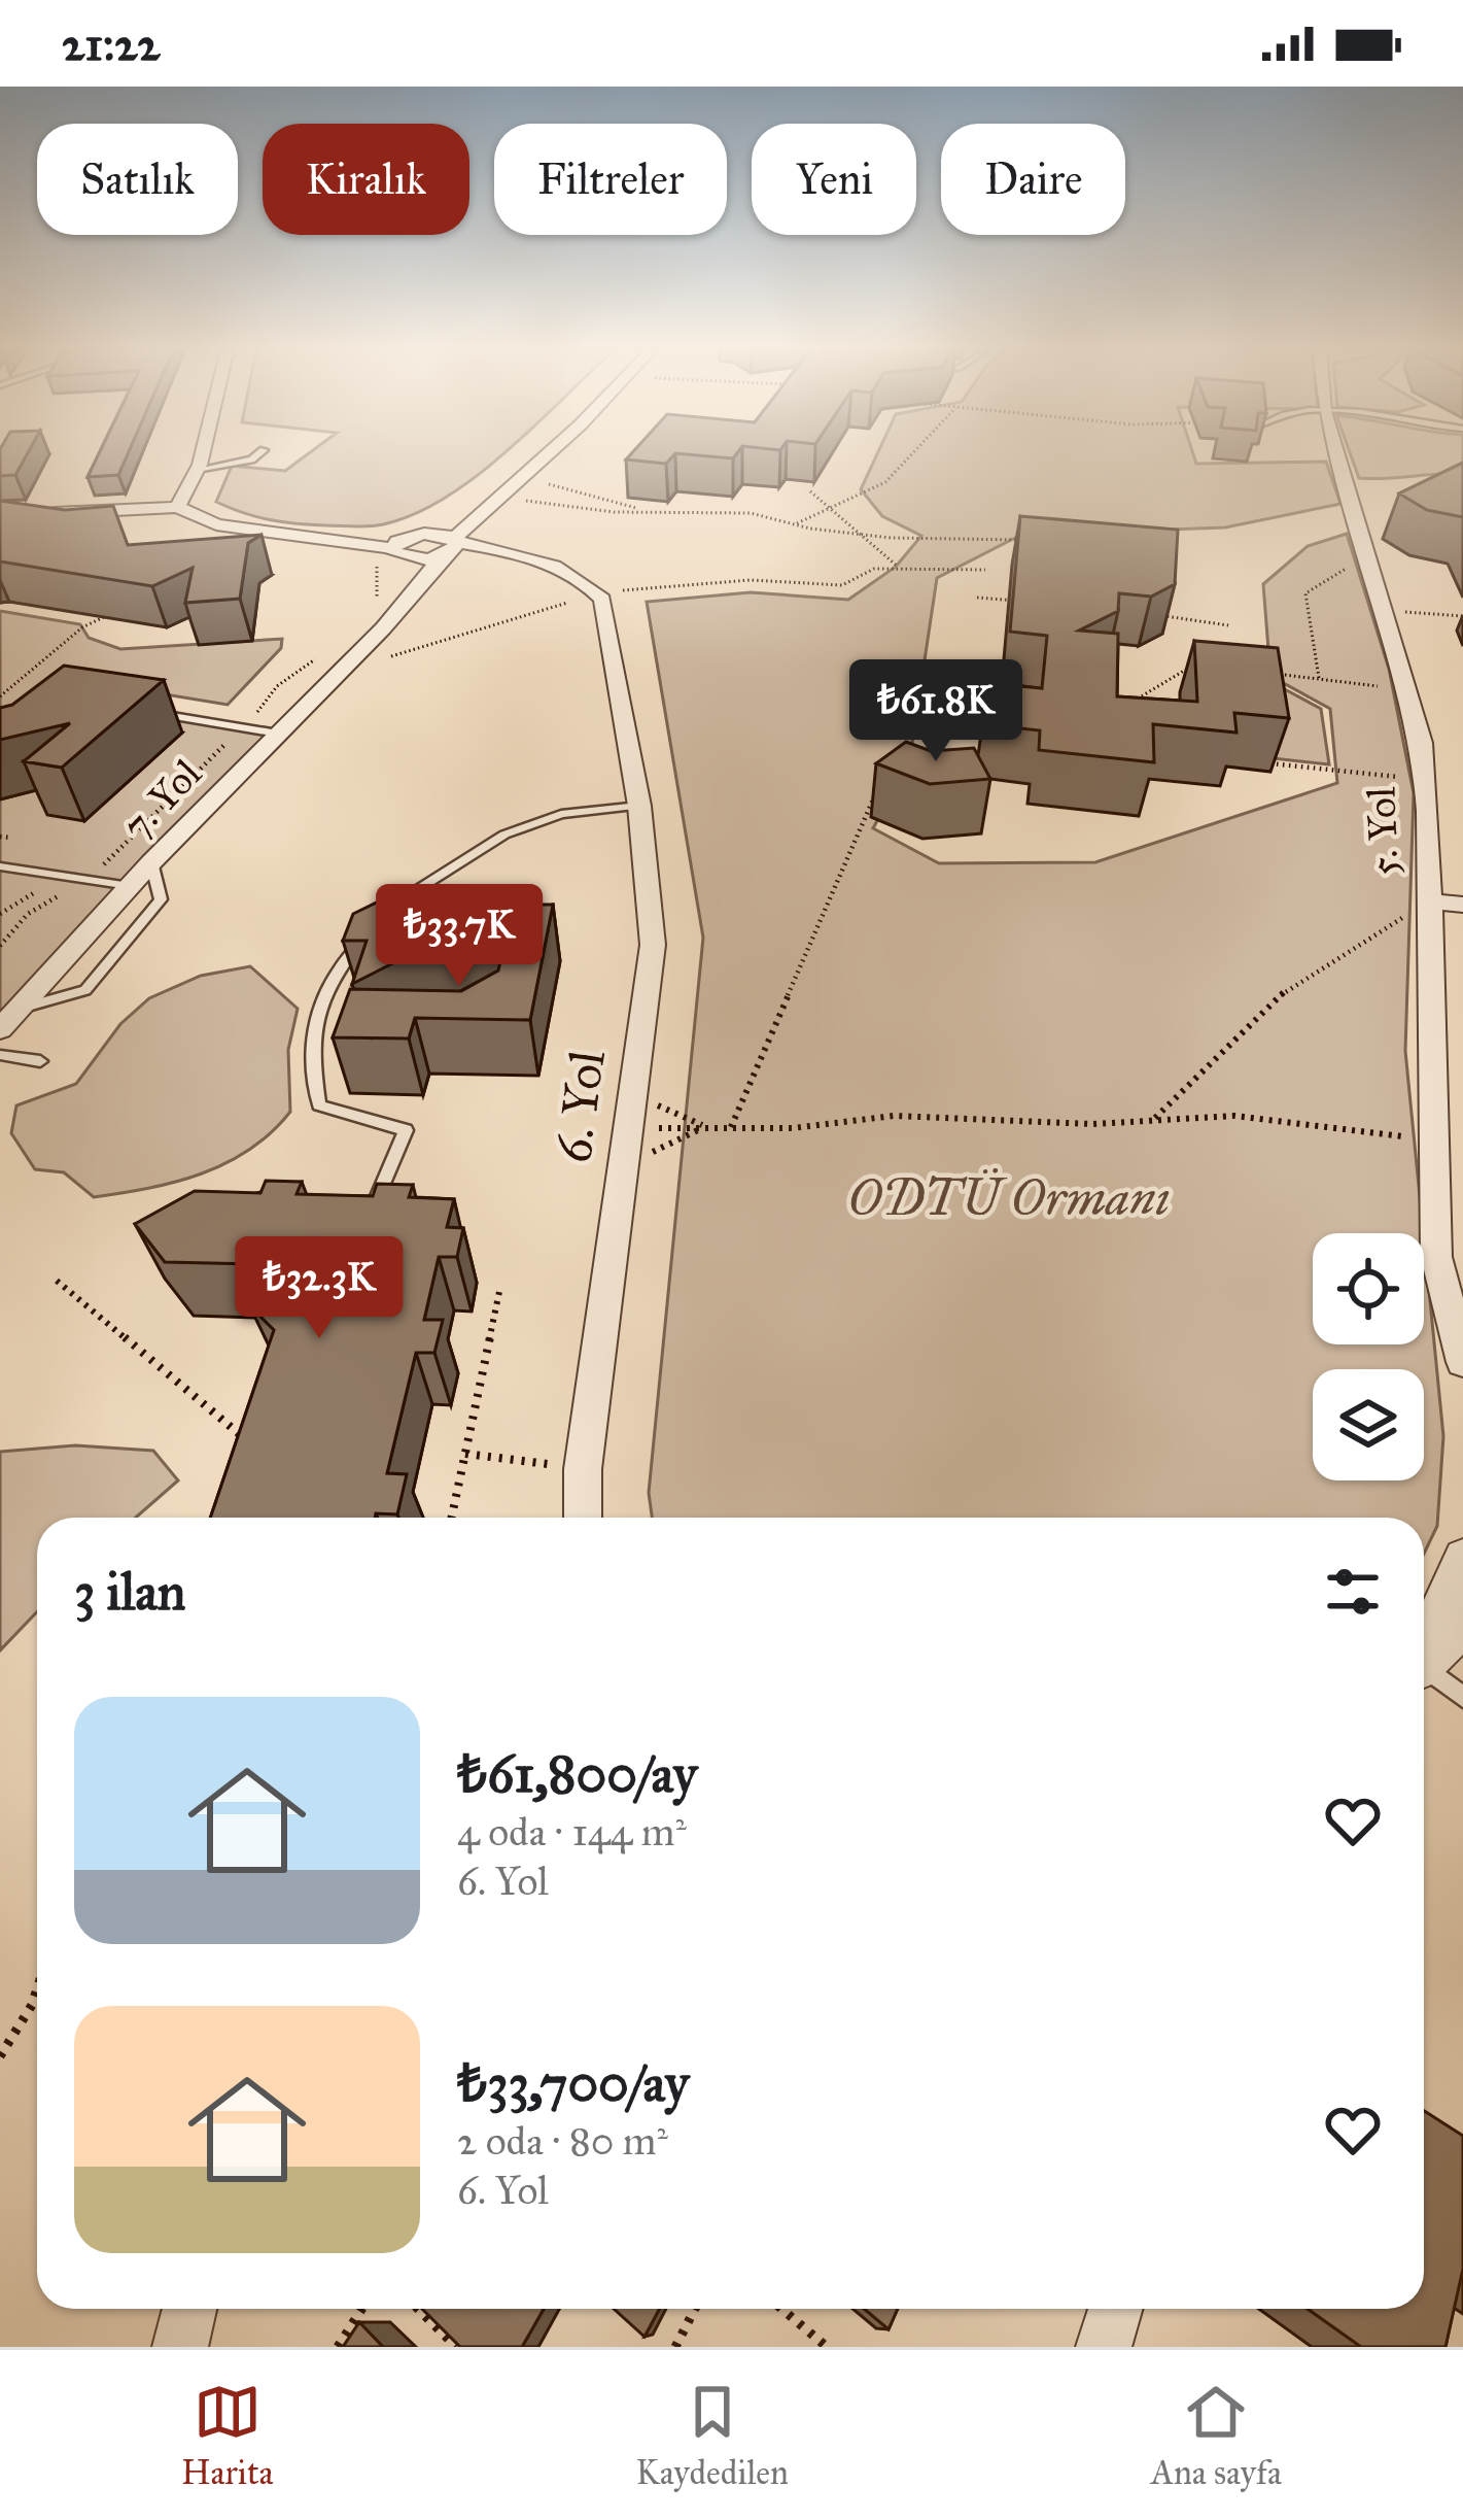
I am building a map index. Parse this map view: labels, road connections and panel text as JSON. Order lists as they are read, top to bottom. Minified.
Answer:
{"streets":{"street":["7. Yol","5. Yol","6. Yol"]},"parks":["ODTÜ Ormanı"],"page":{"status":"21:22","chip":["Satılık","Kiralık","Filtreler","Yeni","Daire"],"price":["₺61.8K","₺33.7K","₺32.3K"],"heading":"3 ilan","list":[{"name":"₺61,800/ay","note":"4 oda · 144 m² · 6. Yol"},{"name":"₺33,700/ay","note":"2 oda · 80 m² · 6. Yol"}],"tabs":["Harita","Kaydedilen","Ana sayfa"]}}
